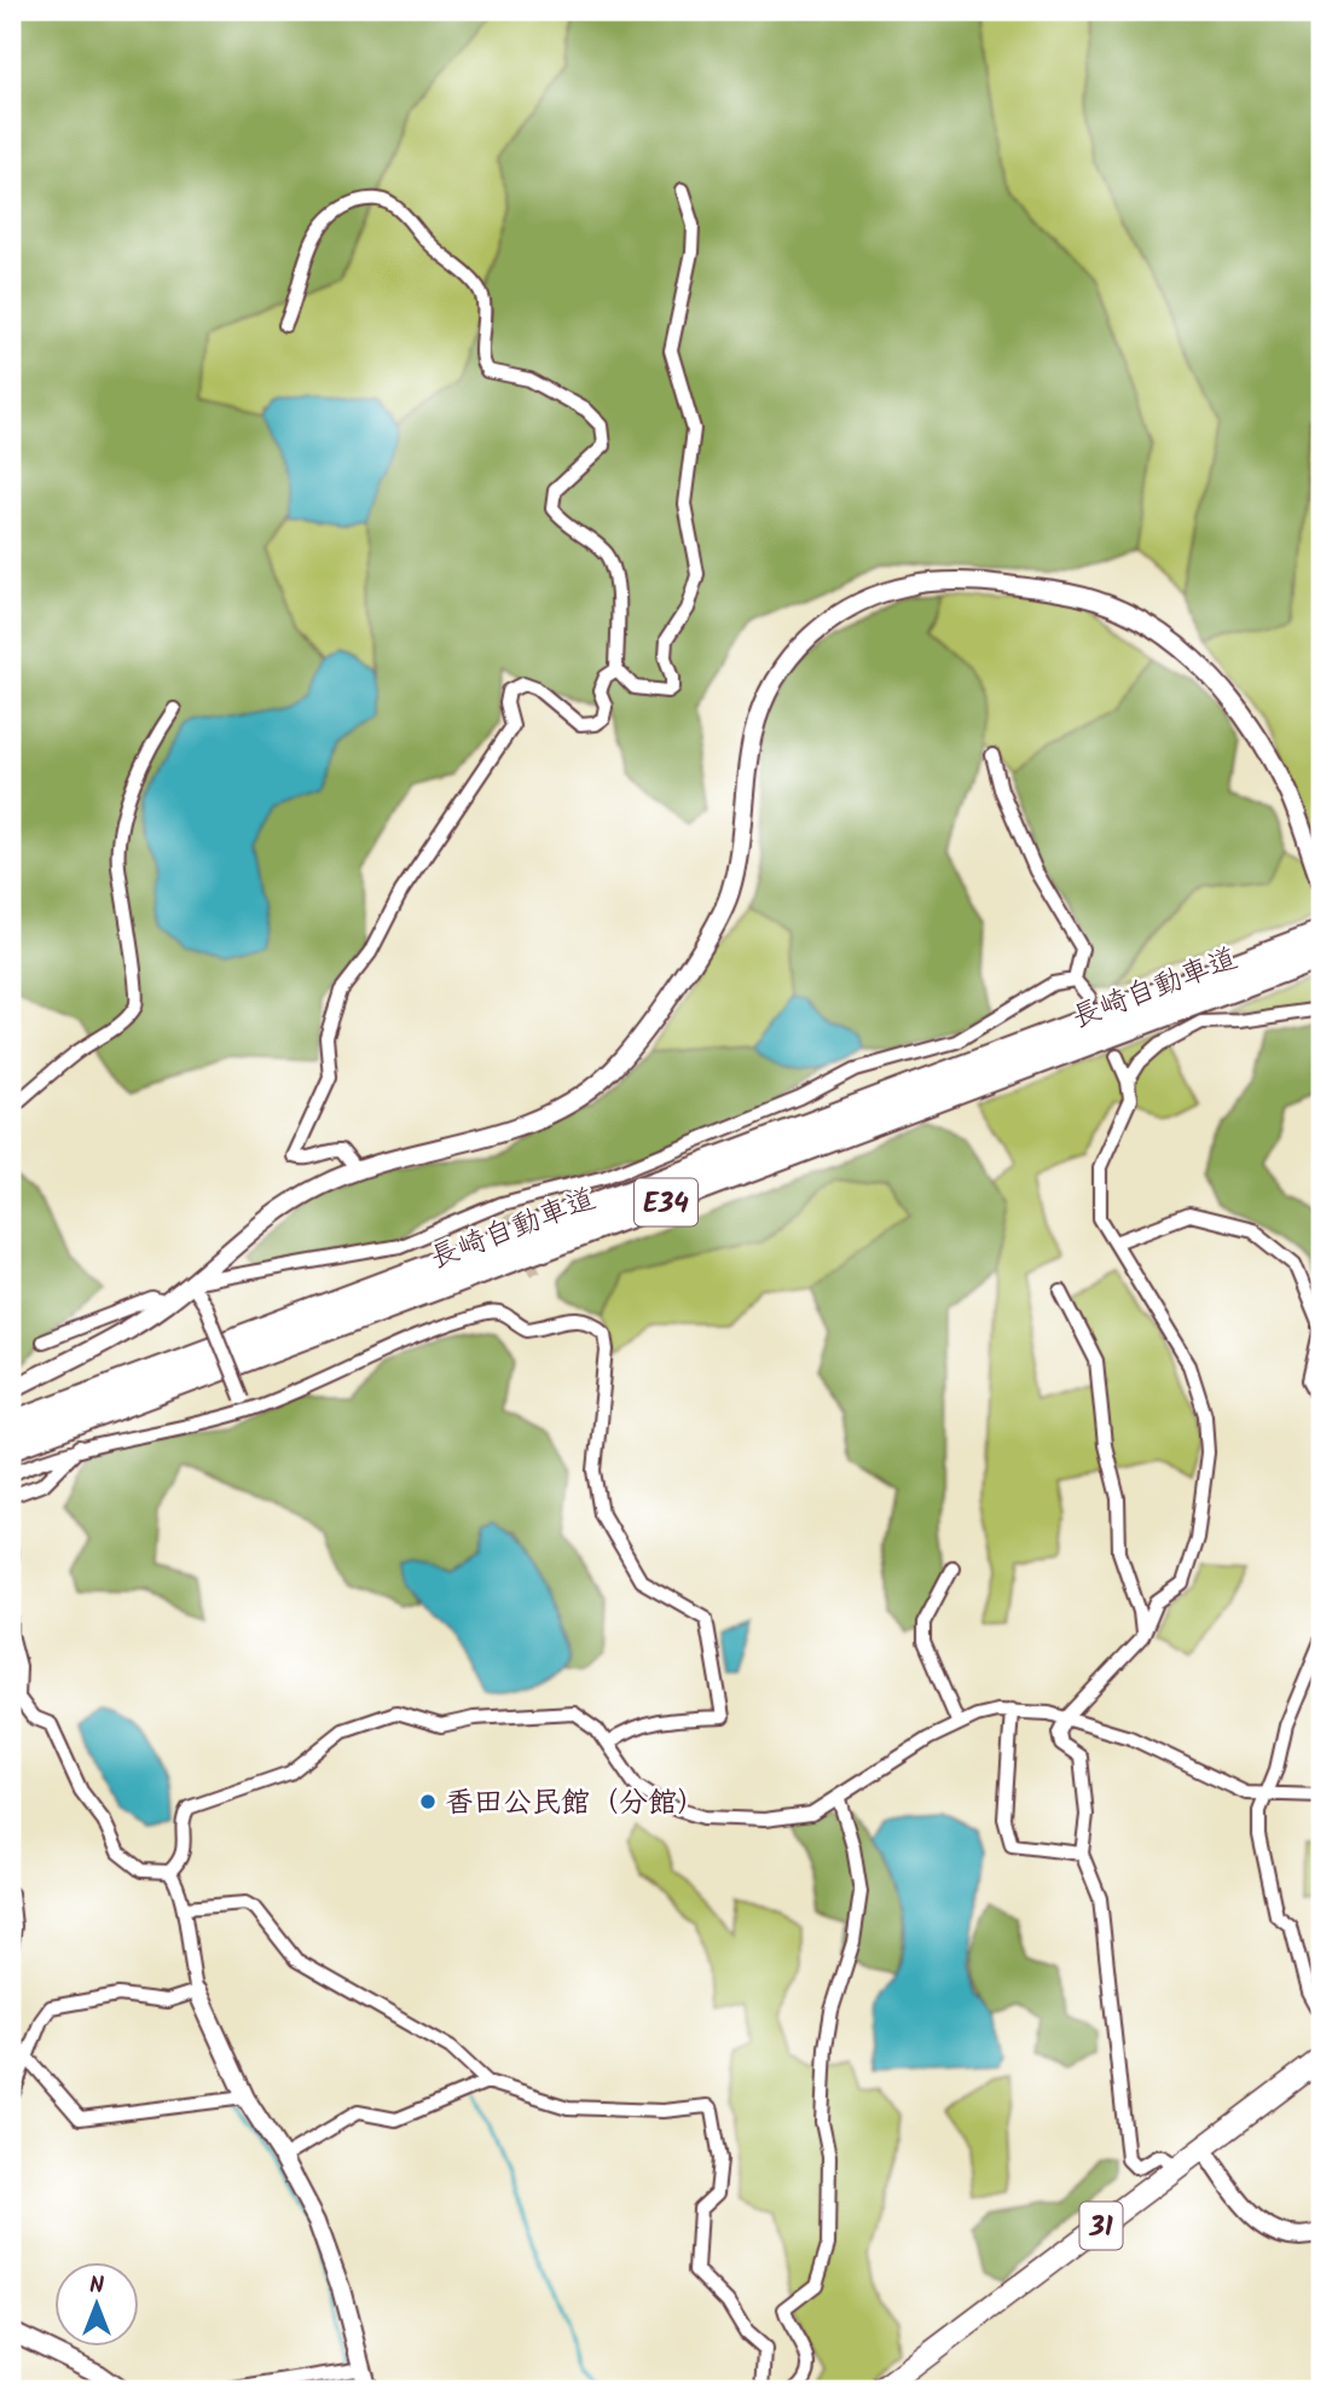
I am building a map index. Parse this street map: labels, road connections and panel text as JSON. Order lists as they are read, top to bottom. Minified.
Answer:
{"streets":{"highway":["長崎自動車道","E34"],"main road":["31"]},"places":["香田公民館（分館）"],"north":"top"}
